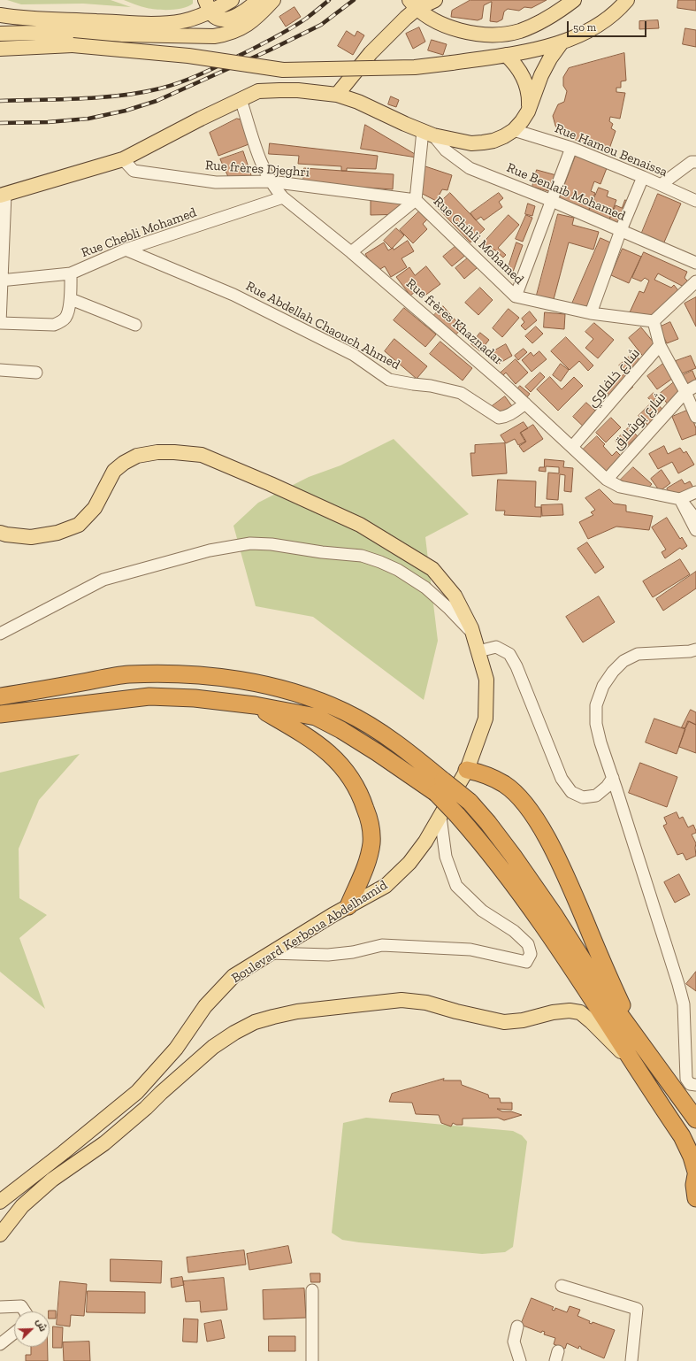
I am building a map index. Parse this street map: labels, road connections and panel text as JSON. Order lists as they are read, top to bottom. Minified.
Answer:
{"streets":{"main road":["Boulevard Kerboua Abdelhamid"],"street":["Rue Hamou Benaissa","Rue frères Djeghri","Rue Benlaib Mohamed","Rue Chebli Mohamed","Rue Chihli Mohamed","Rue frères Khaznadar","Rue Abdellah Chaouch Ahmed","شارع خلفاوي","شارع بوشلاق"]},"crossings":[["Rue frères Djeghri","Rue Chihli Mohamed"],["Rue frères Djeghri","Rue frères Khaznadar"],["Rue Benlaib Mohamed","Rue Chihli Mohamed"],["Rue Chebli Mohamed","Rue frères Khaznadar"],["Rue Chebli Mohamed","Rue Abdellah Chaouch Ahmed"],["Rue Chihli Mohamed","شارع خلفاوي"],["Rue frères Khaznadar","Rue Abdellah Chaouch Ahmed"],["Rue frères Khaznadar","شارع خلفاوي"],["Rue frères Khaznadar","شارع بوشلاق"]],"scale_bar":"50 m","north":"top right"}
